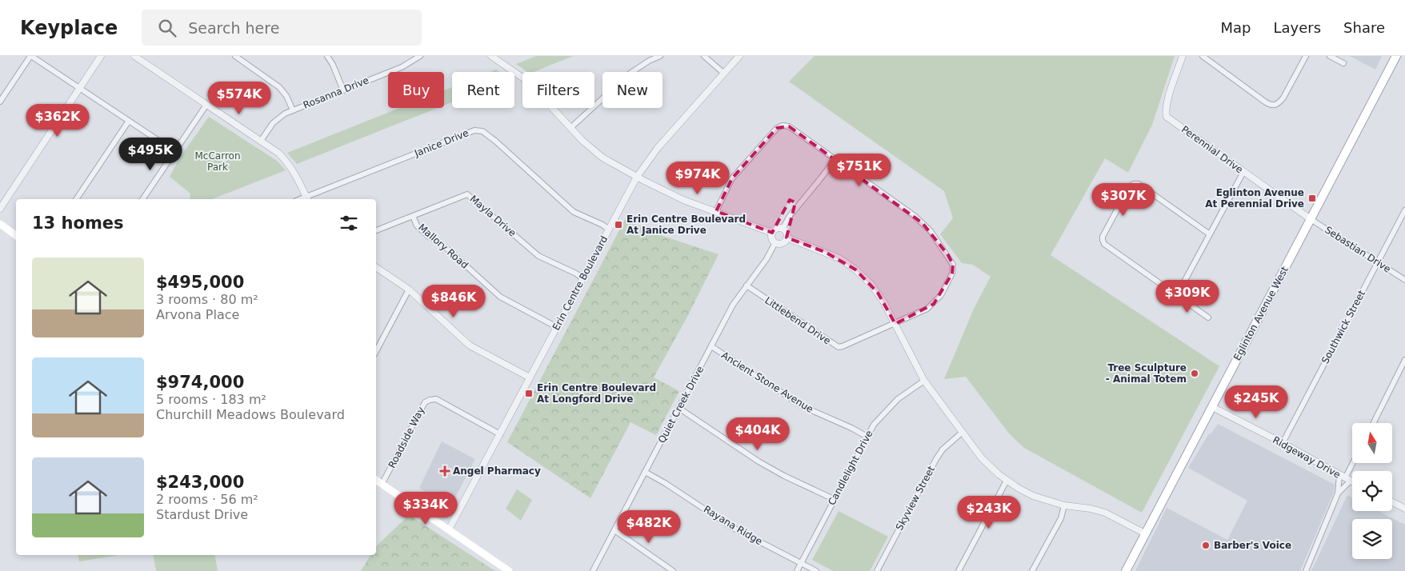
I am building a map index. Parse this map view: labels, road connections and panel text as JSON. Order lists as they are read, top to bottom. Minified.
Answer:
{"streets":{"main road":["Eglinton Avenue West"],"street":["Rosanna Drive","Janice Drive","Perennial Drive","Mayla Drive","Mallory Road","Sebastian Drive","Erin Centre Boulevard","Littlebend Drive","Southwick Street","Ancient Stone Avenue","Quiet Creek Drive","Roadside Way","Ridgeway Drive","Candlelight Drive","Skyview Street","Rayana Ridge"]},"crossings":[["Janice Drive","Erin Centre Boulevard"],["Perennial Drive","Sebastian Drive"],["Perennial Drive","Eglinton Avenue West"],["Mayla Drive","Mallory Road"],["Mayla Drive","Erin Centre Boulevard"],["Mallory Road","Erin Centre Boulevard"],["Sebastian Drive","Eglinton Avenue West"],["Sebastian Drive","Southwick Street"],["Erin Centre Boulevard","Roadside Way"],["Eglinton Avenue West","Ridgeway Drive"],["Littlebend Drive","Quiet Creek Drive"],["Southwick Street","Ridgeway Drive"],["Ancient Stone Avenue","Quiet Creek Drive"],["Ancient Stone Avenue","Candlelight Drive"],["Quiet Creek Drive","Rayana Ridge"],["Candlelight Drive","Rayana Ridge"]],"parks":["McCarron Park"],"places":{"transit":["Eglinton Avenue At Perennial Drive","Erin Centre Boulevard At Janice Drive","Erin Centre Boulevard At Longford Drive"],"other":["Tree Sculpture - Animal Totem","Barber's Voice"],"health":["Angel Pharmacy"]},"north":"top","page":{"header":"Keyplace","search":"Search here","nav":["Map","Layers","Share"],"chip":["Buy","Rent","Filters","New"],"price":["$574K","$362K","$495K","$751K","$974K","$307K","$309K","$846K","$245K","$404K","$334K","$243K","$482K"],"heading":"13 homes","list":[{"name":"$495,000","note":"3 rooms · 80 m² · Arvona Place"},{"name":"$974,000","note":"5 rooms · 183 m² · Churchill Meadows Boulevard"},{"name":"$243,000","note":"2 rooms · 56 m² · Stardust Drive"}]}}
